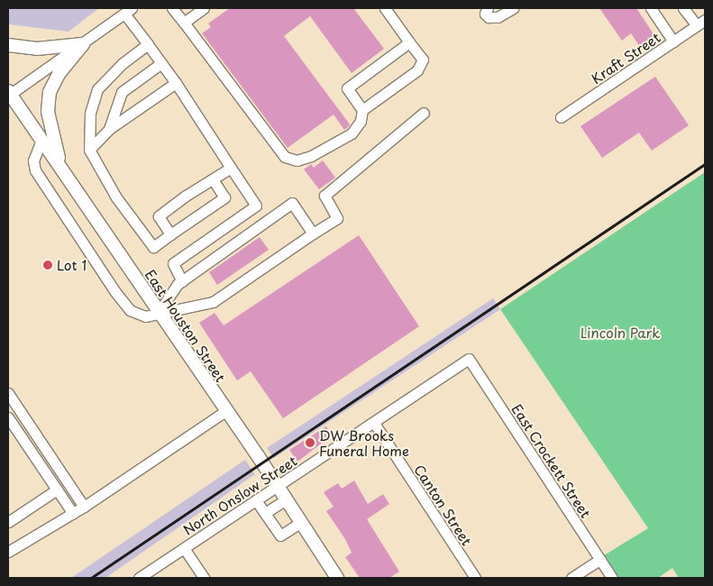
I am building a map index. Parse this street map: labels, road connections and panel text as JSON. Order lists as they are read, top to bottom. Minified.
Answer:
{"streets":{"main road":["East Houston Street"],"street":["Kraft Street","East Crockett Street","North Onslow Street","Canton Street"]},"crossings":[["East Houston Street","North Onslow Street"],["East Crockett Street","North Onslow Street"],["North Onslow Street","Canton Street"]],"parks":["Lincoln Park"],"places":["Lot 1","DW Brooks Funeral Home"]}
